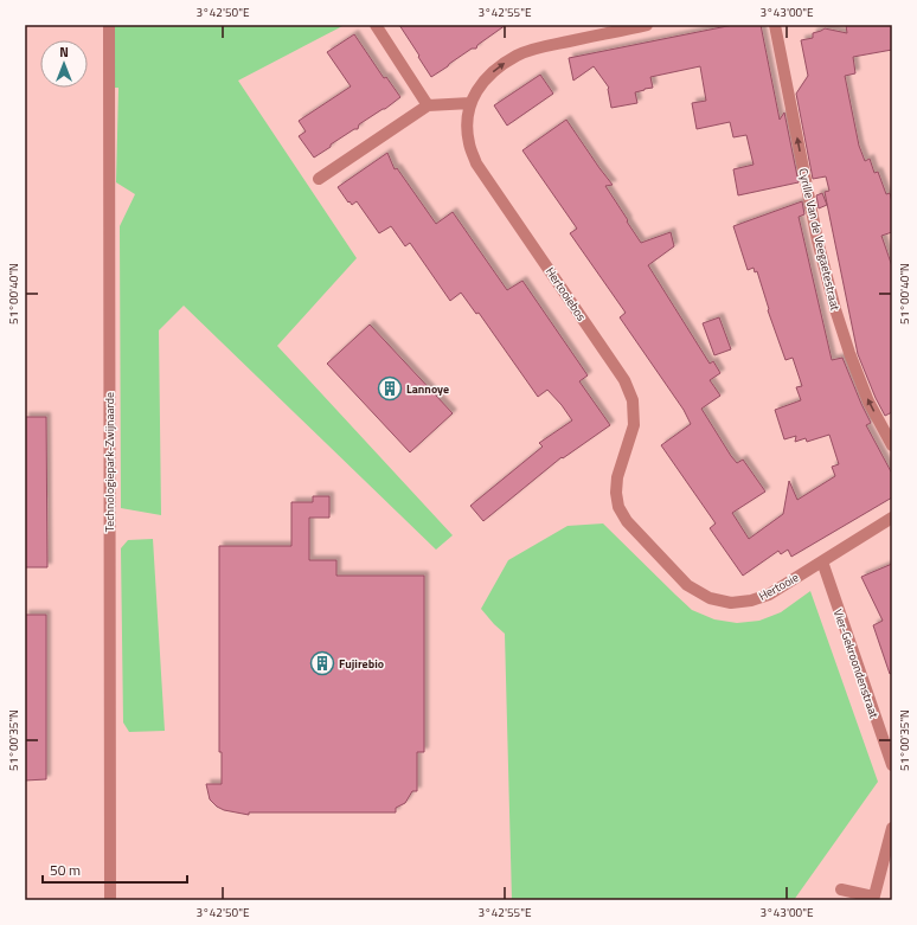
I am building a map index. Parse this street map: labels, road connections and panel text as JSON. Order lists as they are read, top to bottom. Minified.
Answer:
{"streets":{"street":["Cyrille Van de Veegaetestraat","Hertooiebos","Technologiepark-Zwijnaarde","Hertooie","Vier-Gekroondenstraat"]},"crossings":[["Hertooiebos","Hertooie"],["Hertooie","Vier-Gekroondenstraat"]],"one_way":["Cyrille Van de Veegaetestraat"],"places":{"building":["Lannoye","Fujirebio"]},"scale_bar":"50 m","north":"top","coordinates":["3°42'50\"E","3°42'55\"E","3°43'00\"E","51°00'40\"N","51°00'35\"N"]}
